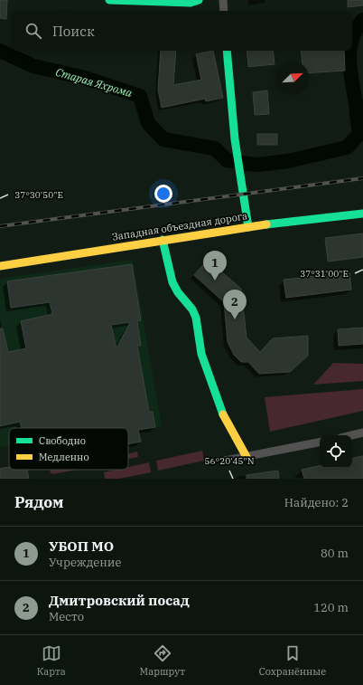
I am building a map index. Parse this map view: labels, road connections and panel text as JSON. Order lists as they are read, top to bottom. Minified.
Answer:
{"streets":{"street":["Западная объездная дорога"]},"water":["Старая Яхрома"],"legend":["Свободно","Медленно"],"north":"top right","page":{"search":"Поиск","pins":["1","2"],"heading":["Рядом","Найдено: 2"],"list":[{"mark":"1","name":"УБОП МО","note":"Учреждение","value":"80 m"},{"mark":"2","name":"Дмитровский посад","note":"Место","value":"120 m"}],"nav":["Карта","Маршрут","Сохранённые"]},"coordinates":["37°30'50\"E","37°31'00\"E","56°20'45\"N"]}
